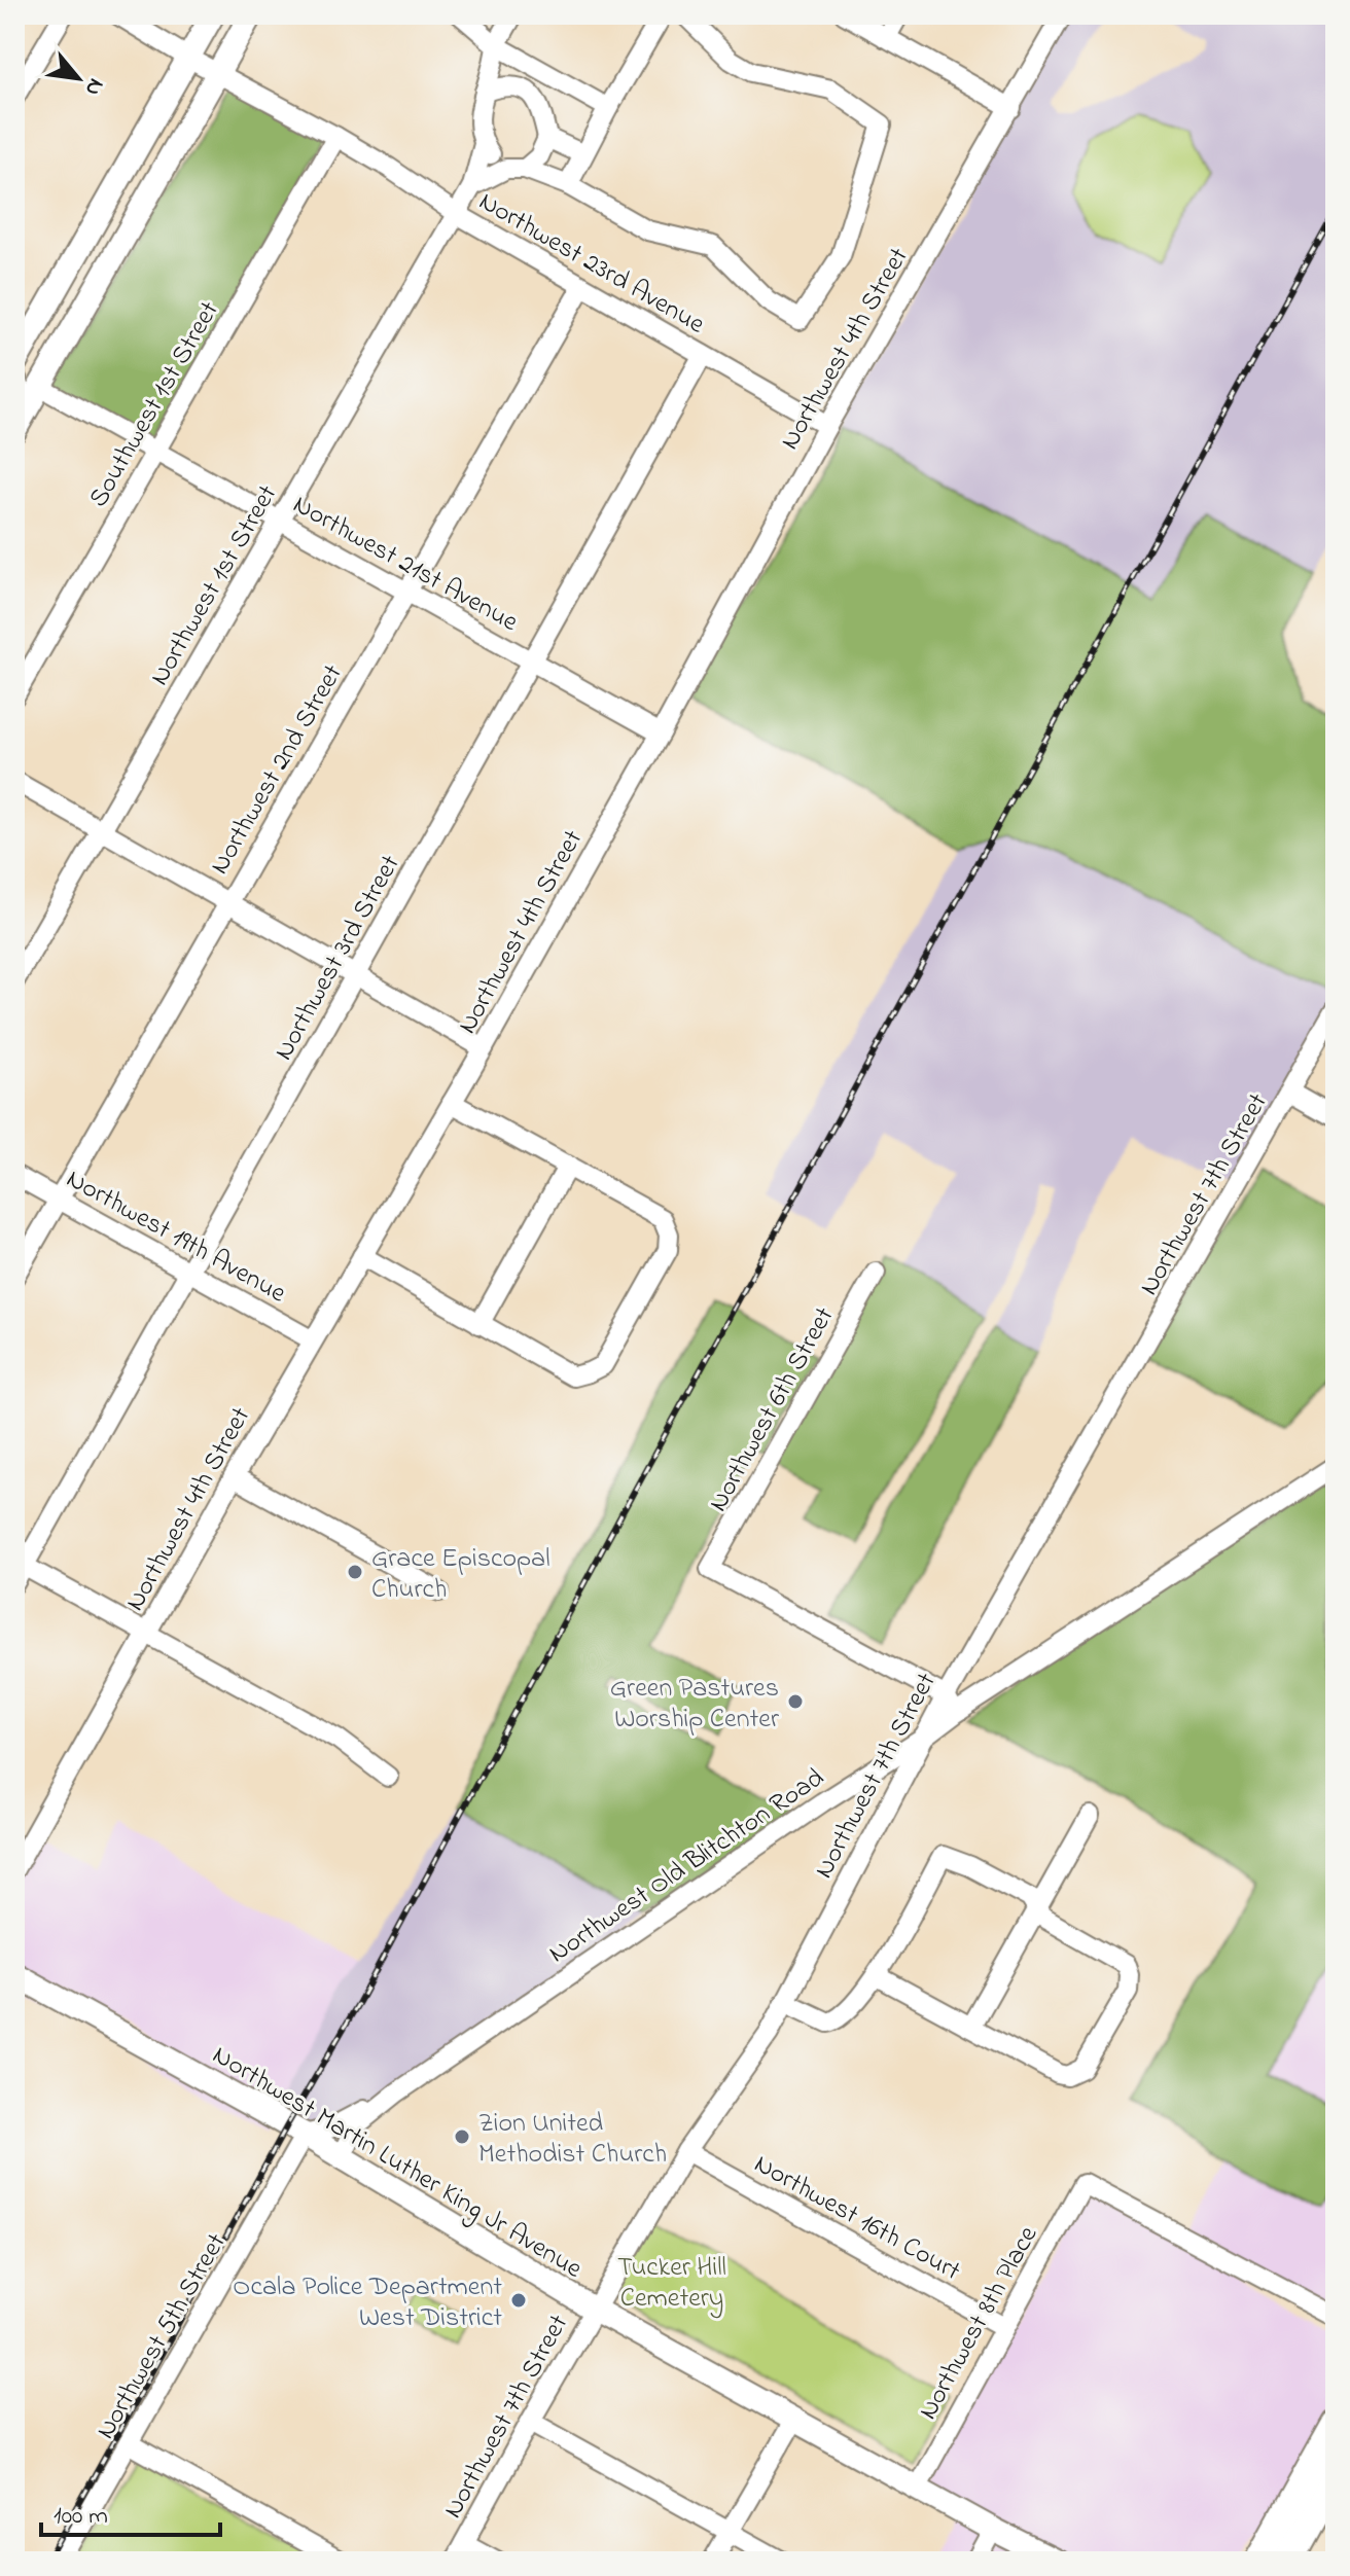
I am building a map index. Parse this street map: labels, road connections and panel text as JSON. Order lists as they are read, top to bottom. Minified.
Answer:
{"streets":{"main road":["Northwest Martin Luther King Jr Avenue"],"street":["Northwest 23rd Avenue","Northwest 4th Street","Southwest 1st Street","Northwest 21st Avenue","Northwest 1st Street","Northwest 2nd Street","Northwest 3rd Street","Northwest 7th Street","Northwest 19th Avenue","Northwest 6th Street","Northwest Old Blitchton Road","Northwest 16th Court","Northwest 8th Place","Northwest 5th Street"]},"crossings":[["Northwest 23rd Avenue","Northwest 4th Street"],["Northwest 23rd Avenue","Southwest 1st Street"],["Northwest 23rd Avenue","Northwest 1st Street"],["Northwest 23rd Avenue","Northwest 2nd Street"],["Northwest 23rd Avenue","Northwest 3rd Street"],["Northwest 4th Street","Northwest 21st Avenue"],["Northwest 4th Street","Northwest 19th Avenue"],["Southwest 1st Street","Northwest 21st Avenue"],["Northwest 21st Avenue","Northwest 1st Street"],["Northwest 21st Avenue","Northwest 2nd Street"],["Northwest 21st Avenue","Northwest 3rd Street"],["Northwest 2nd Street","Northwest 19th Avenue"],["Northwest 3rd Street","Northwest 19th Avenue"],["Northwest 7th Street","Northwest 6th Street"],["Northwest 7th Street","Northwest Old Blitchton Road"],["Northwest 7th Street","Northwest Martin Luther King Jr Avenue"],["Northwest 7th Street","Northwest 16th Court"],["Northwest Old Blitchton Road","Northwest Martin Luther King Jr Avenue"],["Northwest Old Blitchton Road","Northwest 5th Street"],["Northwest Martin Luther King Jr Avenue","Northwest 8th Place"],["Northwest Martin Luther King Jr Avenue","Northwest 5th Street"],["Northwest 16th Court","Northwest 8th Place"]],"parks":["Tucker Hill Cemetery"],"places":["Grace Episcopal Church","Green Pastures Worship Center","Zion United Methodist Church","Ocala Police Department West District"],"scale_bar":"100 m","north":"bottom right"}
